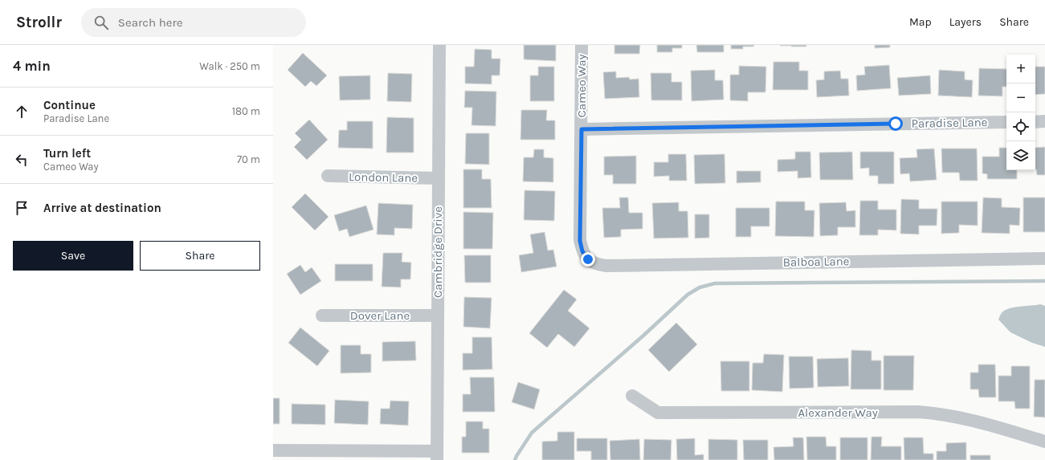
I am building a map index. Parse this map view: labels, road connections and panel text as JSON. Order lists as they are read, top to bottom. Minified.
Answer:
{"streets":{"street":["Cameo Way","Paradise Lane","London Lane","Cambridge Drive","Balboa Lane","Dover Lane","Alexander Way"]},"crossings":[["Cameo Way","Paradise Lane"],["Cameo Way","Balboa Lane"],["London Lane","Cambridge Drive"],["Cambridge Drive","Dover Lane"]],"page":{"header":"Strollr","search":"Search here","nav":["Map","Layers","Share"],"heading":["4 min","Walk · 250 m"],"map_buttons":["+","−"],"list":[["Continue","Paradise Lane","180 m"],["Turn left","Cameo Way","70 m"],"Arrive at destination"],"buttons":["Save","Share"]}}
